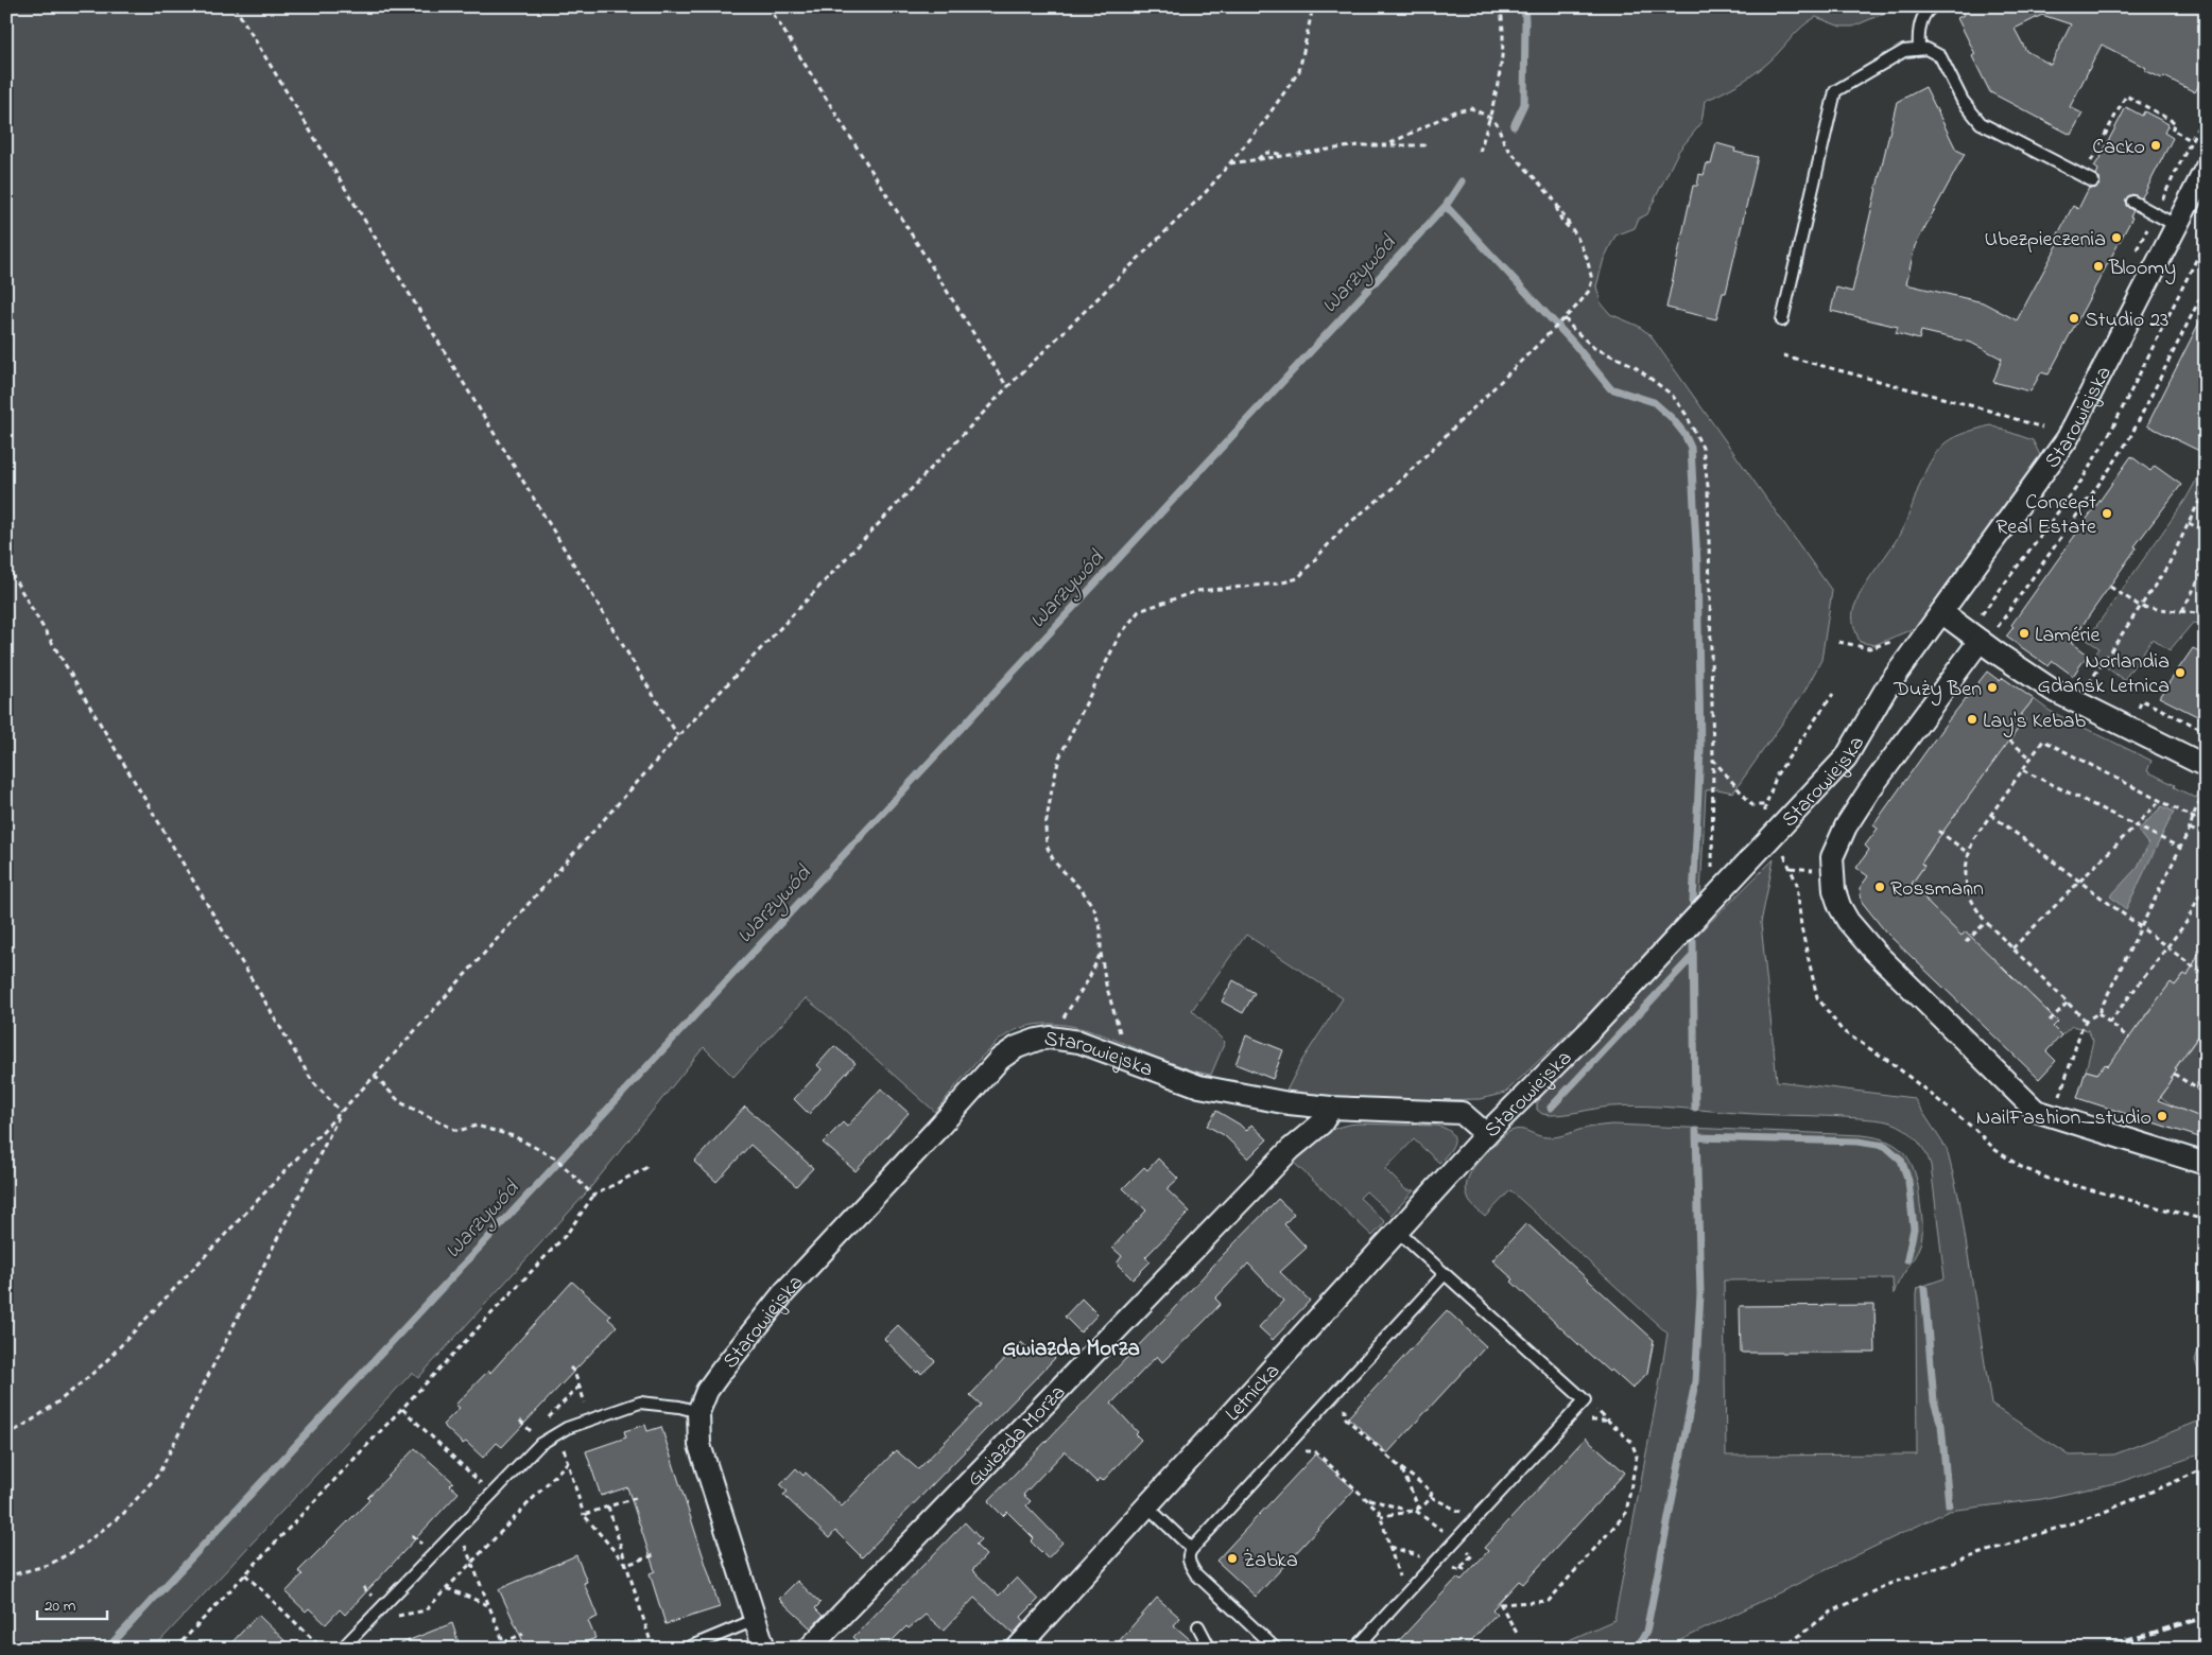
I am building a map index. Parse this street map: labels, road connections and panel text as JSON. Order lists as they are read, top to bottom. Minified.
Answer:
{"streets":{"street":["Starowiejska","Letnicka","Gwiazda Morza"]},"crossings":[["Starowiejska","Letnicka"],["Starowiejska","Gwiazda Morza"]],"districts":["Gwiazda Morza"],"water":["Warzywód"],"places":["Cacko","Ubezpieczenia","Bloomy","Studio 23","Concept Real Estate","Lamérie","Norlandia Gdańsk Letnica","Duży Ben","Lay's Kebab","Rossmann","NailFashion_studio","Żabka"],"scale_bar":"20 m"}
